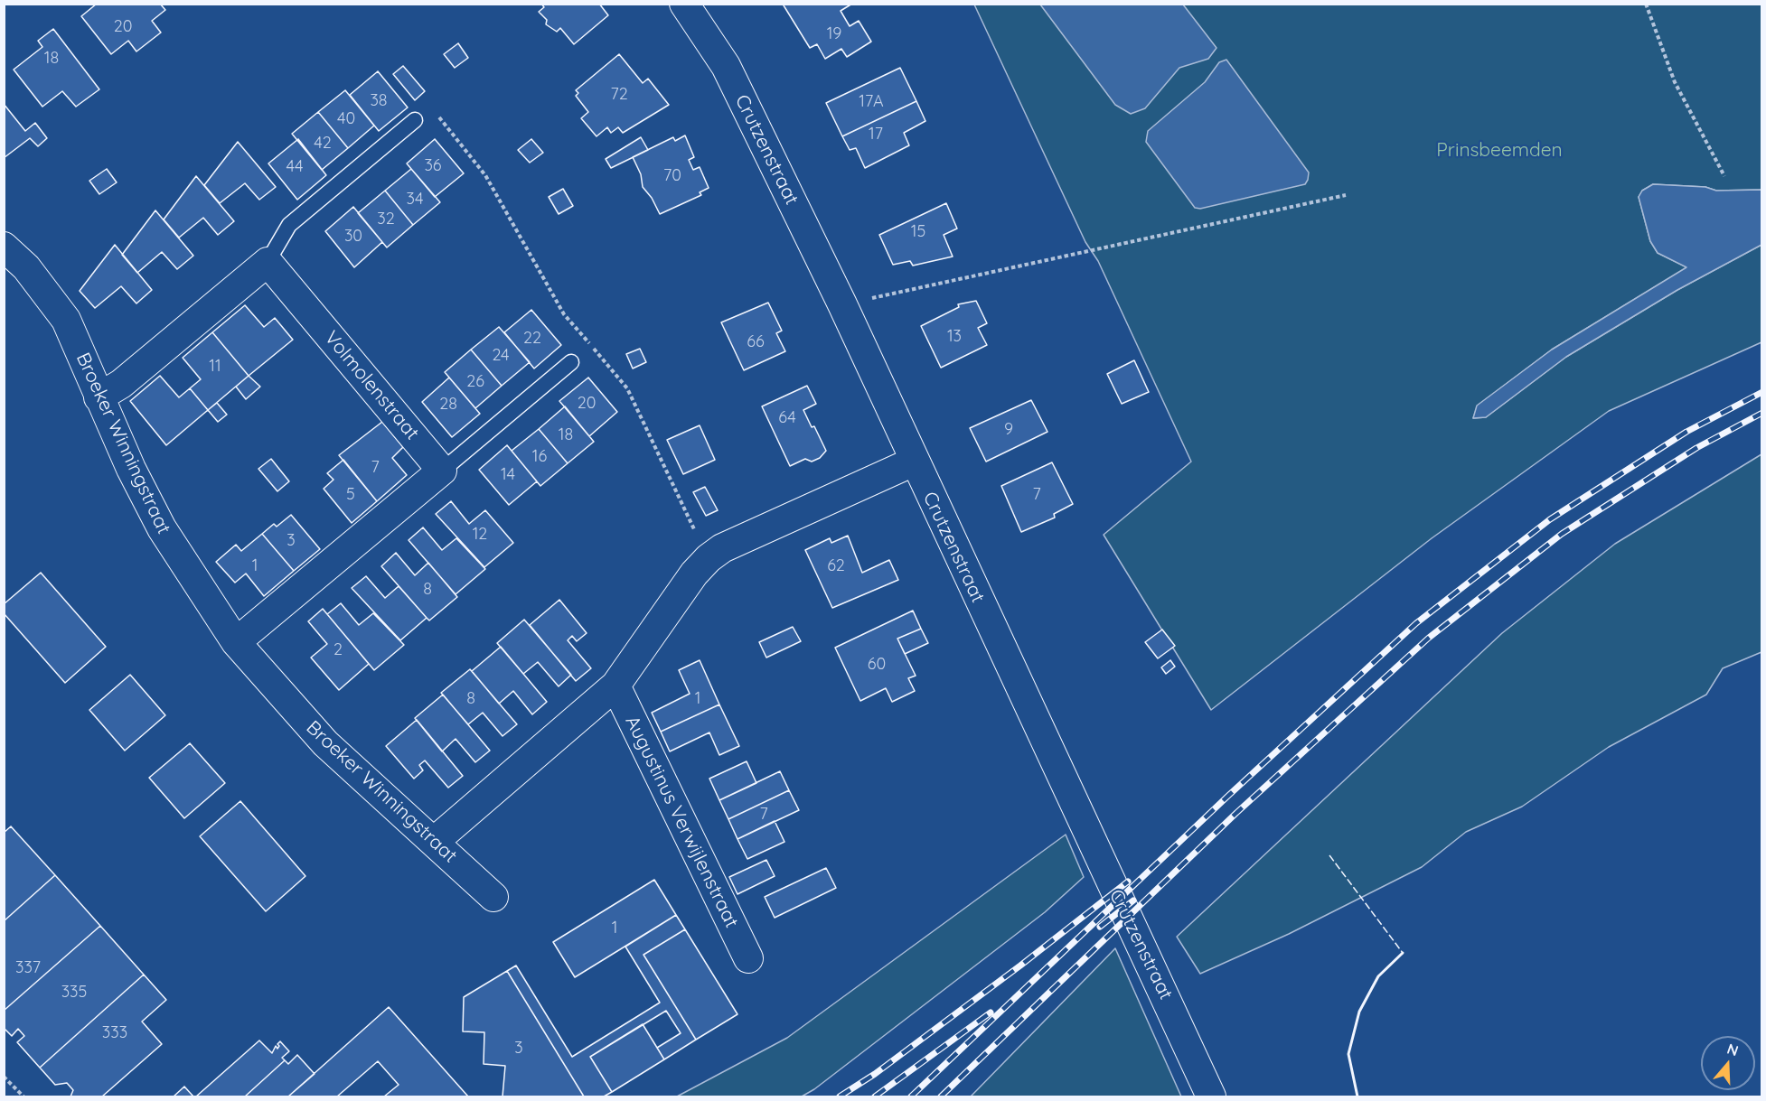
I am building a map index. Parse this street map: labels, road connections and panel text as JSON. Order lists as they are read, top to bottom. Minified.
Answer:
{"streets":{"street":["Crutzenstraat","Volmolenstraat","Broeker Winningstraat","Augustinus Verwijlenstraat"]},"parks":["Prinsbeemden"],"house_numbers":["20","19","18","72","38","17A","40","17","42","36","44","70","34","32","15","30","13","22","66","24","11","26","20","28","64","9","18","16","7","14","5","7","12","3","1","62","8","2","60","8","1","7","1","337","335","333","3"],"north":"top"}
